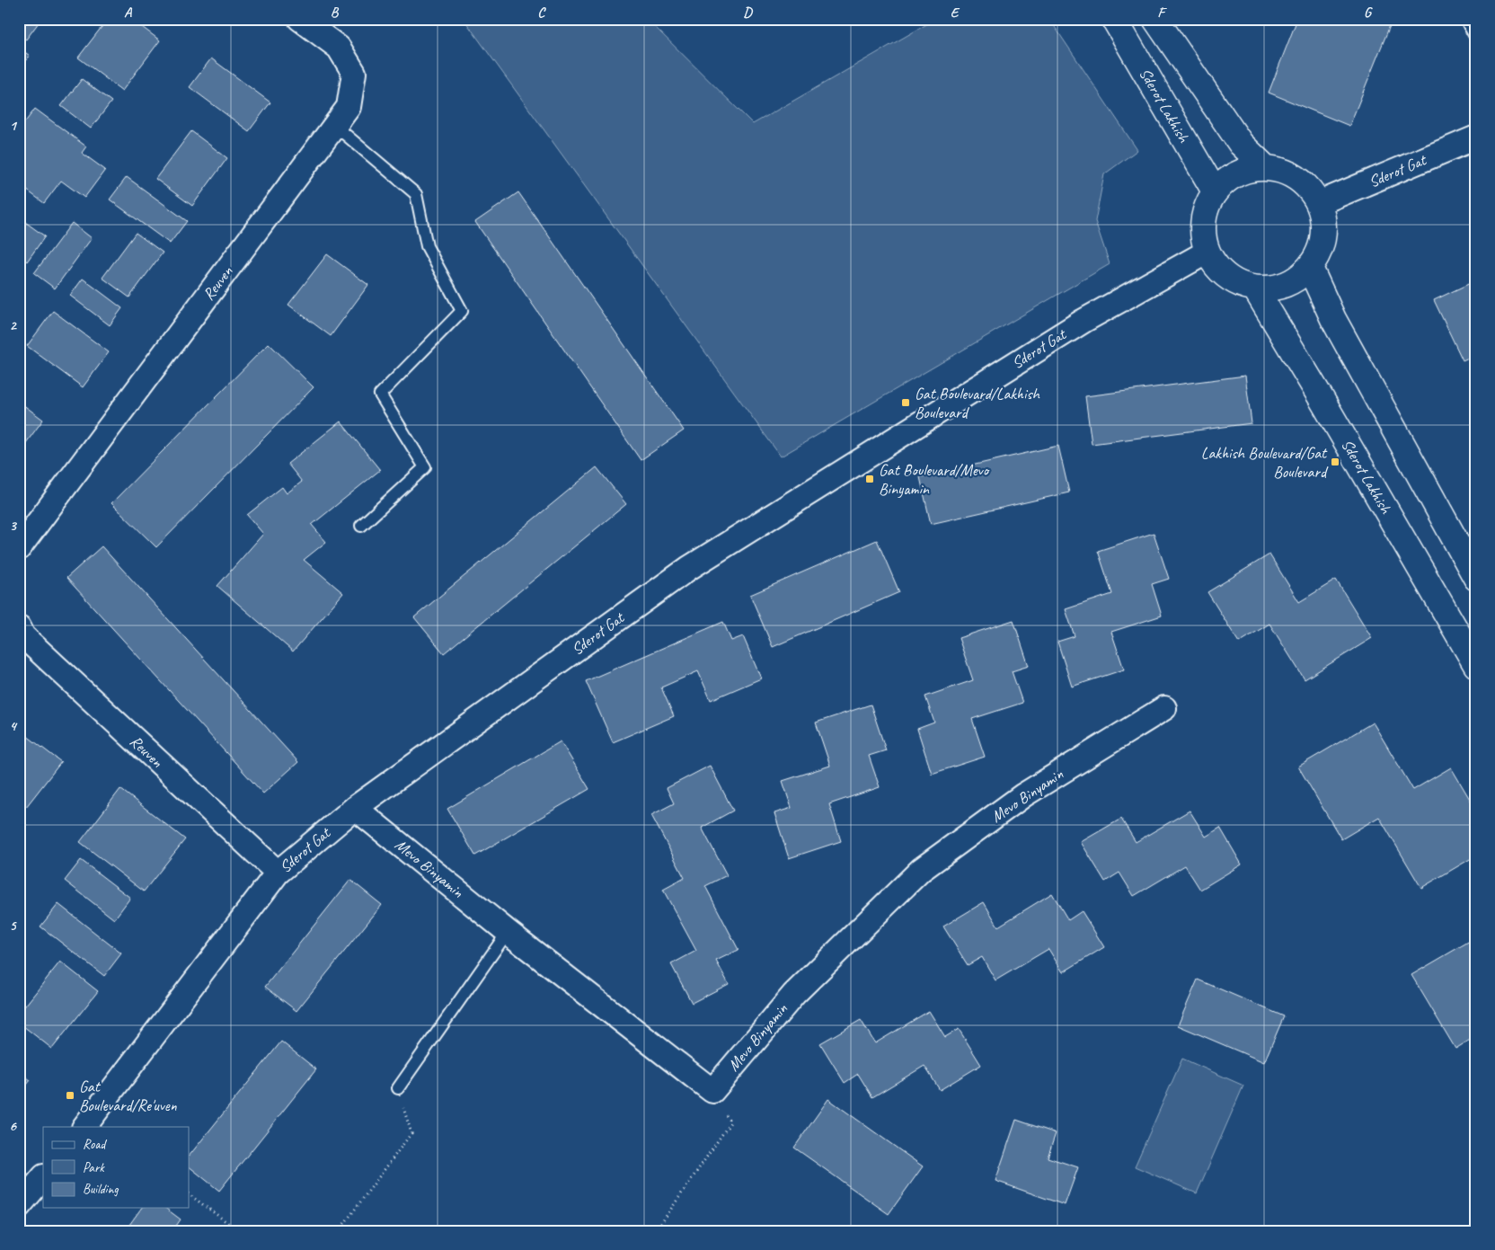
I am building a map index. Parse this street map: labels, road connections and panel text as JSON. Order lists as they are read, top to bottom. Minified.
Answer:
{"streets":{"main road":["Sderot Lakhish"],"street":["Sderot Gat","Reuven","Mevo Binyamin"]},"crossings":[["Sderot Lakhish","Sderot Gat"],["Sderot Gat","Reuven"],["Sderot Gat","Mevo Binyamin"]],"places":{"transit":["Gat Boulevard/Lakhish Boulevard","Lakhish Boulevard/Gat Boulevard","Gat Boulevard/Mevo Binyamin","Gat Boulevard/Re'uven"]},"legend":["Road","Park","Building"],"grid":{"columns":["A","B","C","D","E","F","G"],"rows":["1","2","3","4","5","6"]}}
